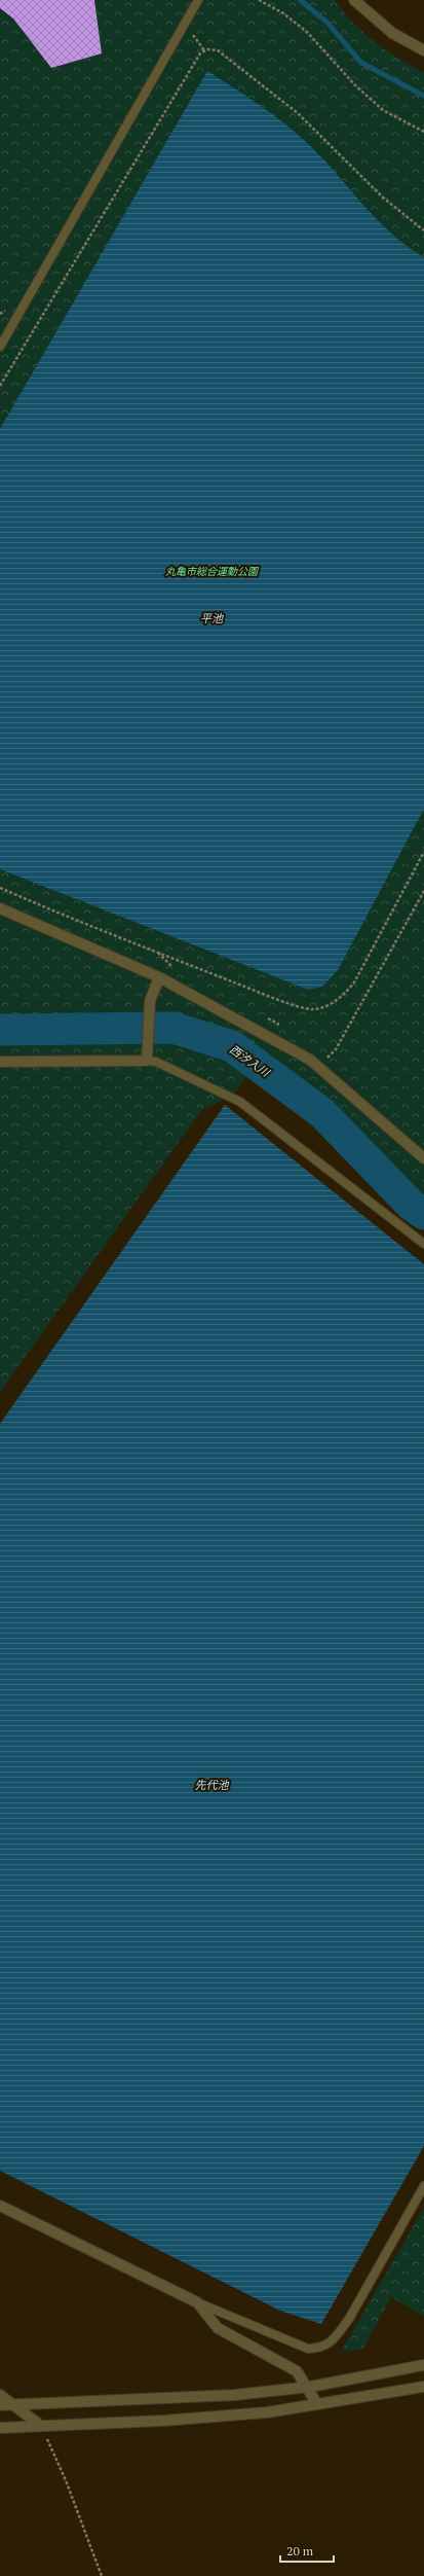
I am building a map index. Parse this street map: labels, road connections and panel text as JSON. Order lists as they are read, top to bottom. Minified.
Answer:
{"water":["平池","西汐入川","先代池"],"parks":["丸亀市総合運動公園"],"scale_bar":"20 m"}
